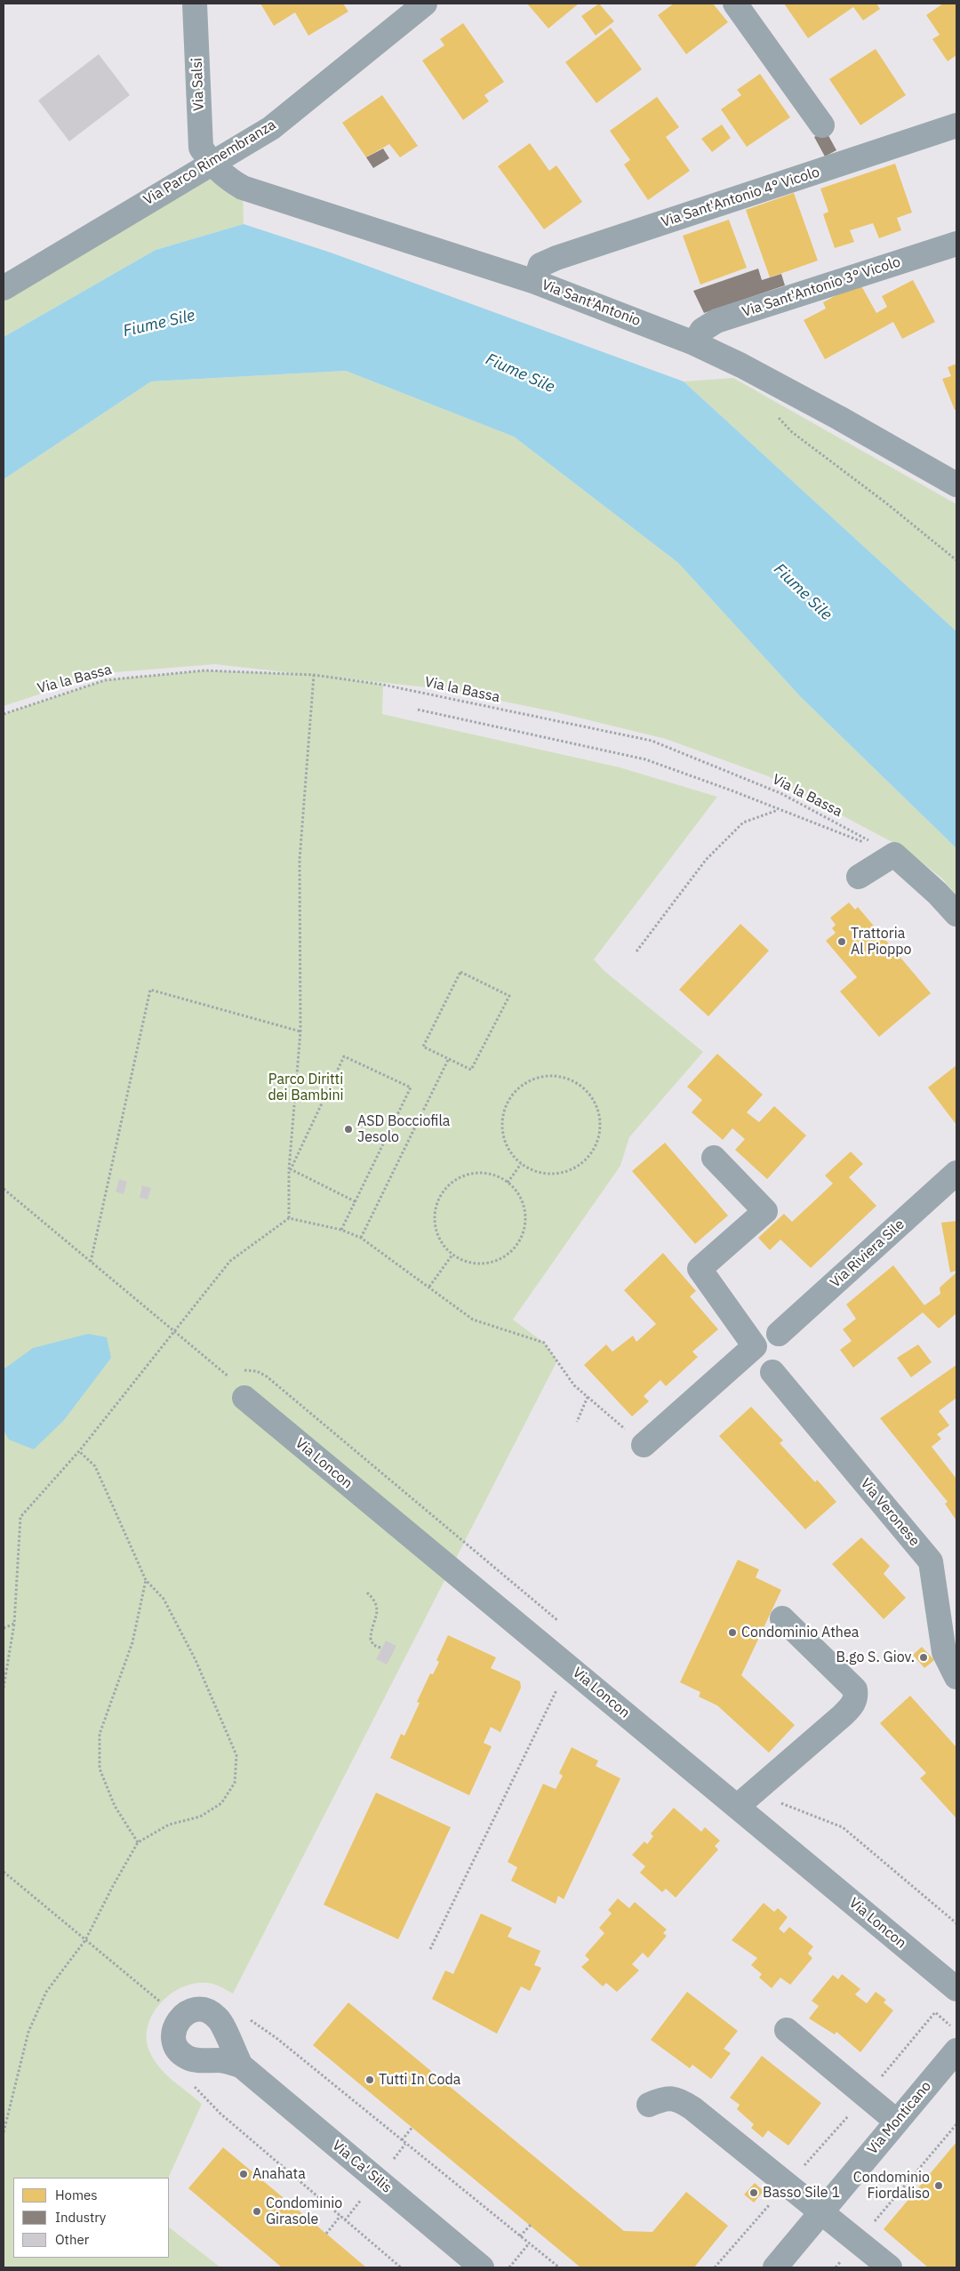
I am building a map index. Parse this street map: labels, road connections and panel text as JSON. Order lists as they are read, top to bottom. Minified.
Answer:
{"streets":{"street":["Via Salsi","Via Parco Rimembranza","Via Sant'Antonio 4° Vicolo","Via Sant'Antonio 3° Vicolo","Via Sant'Antonio","Via Riviera Sile","Via Loncon","Via Veronese","Via Monticano","Via Ca' Silis"],"path":["Via la Bassa"]},"crossings":[["Via Salsi","Via Parco Rimembranza"],["Via Salsi","Via Sant'Antonio"],["Via Parco Rimembranza","Via Sant'Antonio"],["Via Sant'Antonio 4° Vicolo","Via Sant'Antonio"],["Via Sant'Antonio 3° Vicolo","Via Sant'Antonio"]],"water":["Fiume Sile"],"parks":["Parco Diritti dei Bambini"],"places":["Trattoria Al Pioppo","ASD Bocciofila Jesolo","Condominio Athea","B.go S. Giov.","Tutti In Coda","Anahata","Condominio Fiordaliso","Basso Sile 1","Condominio Girasole"],"legend":["Homes","Industry","Other"]}
